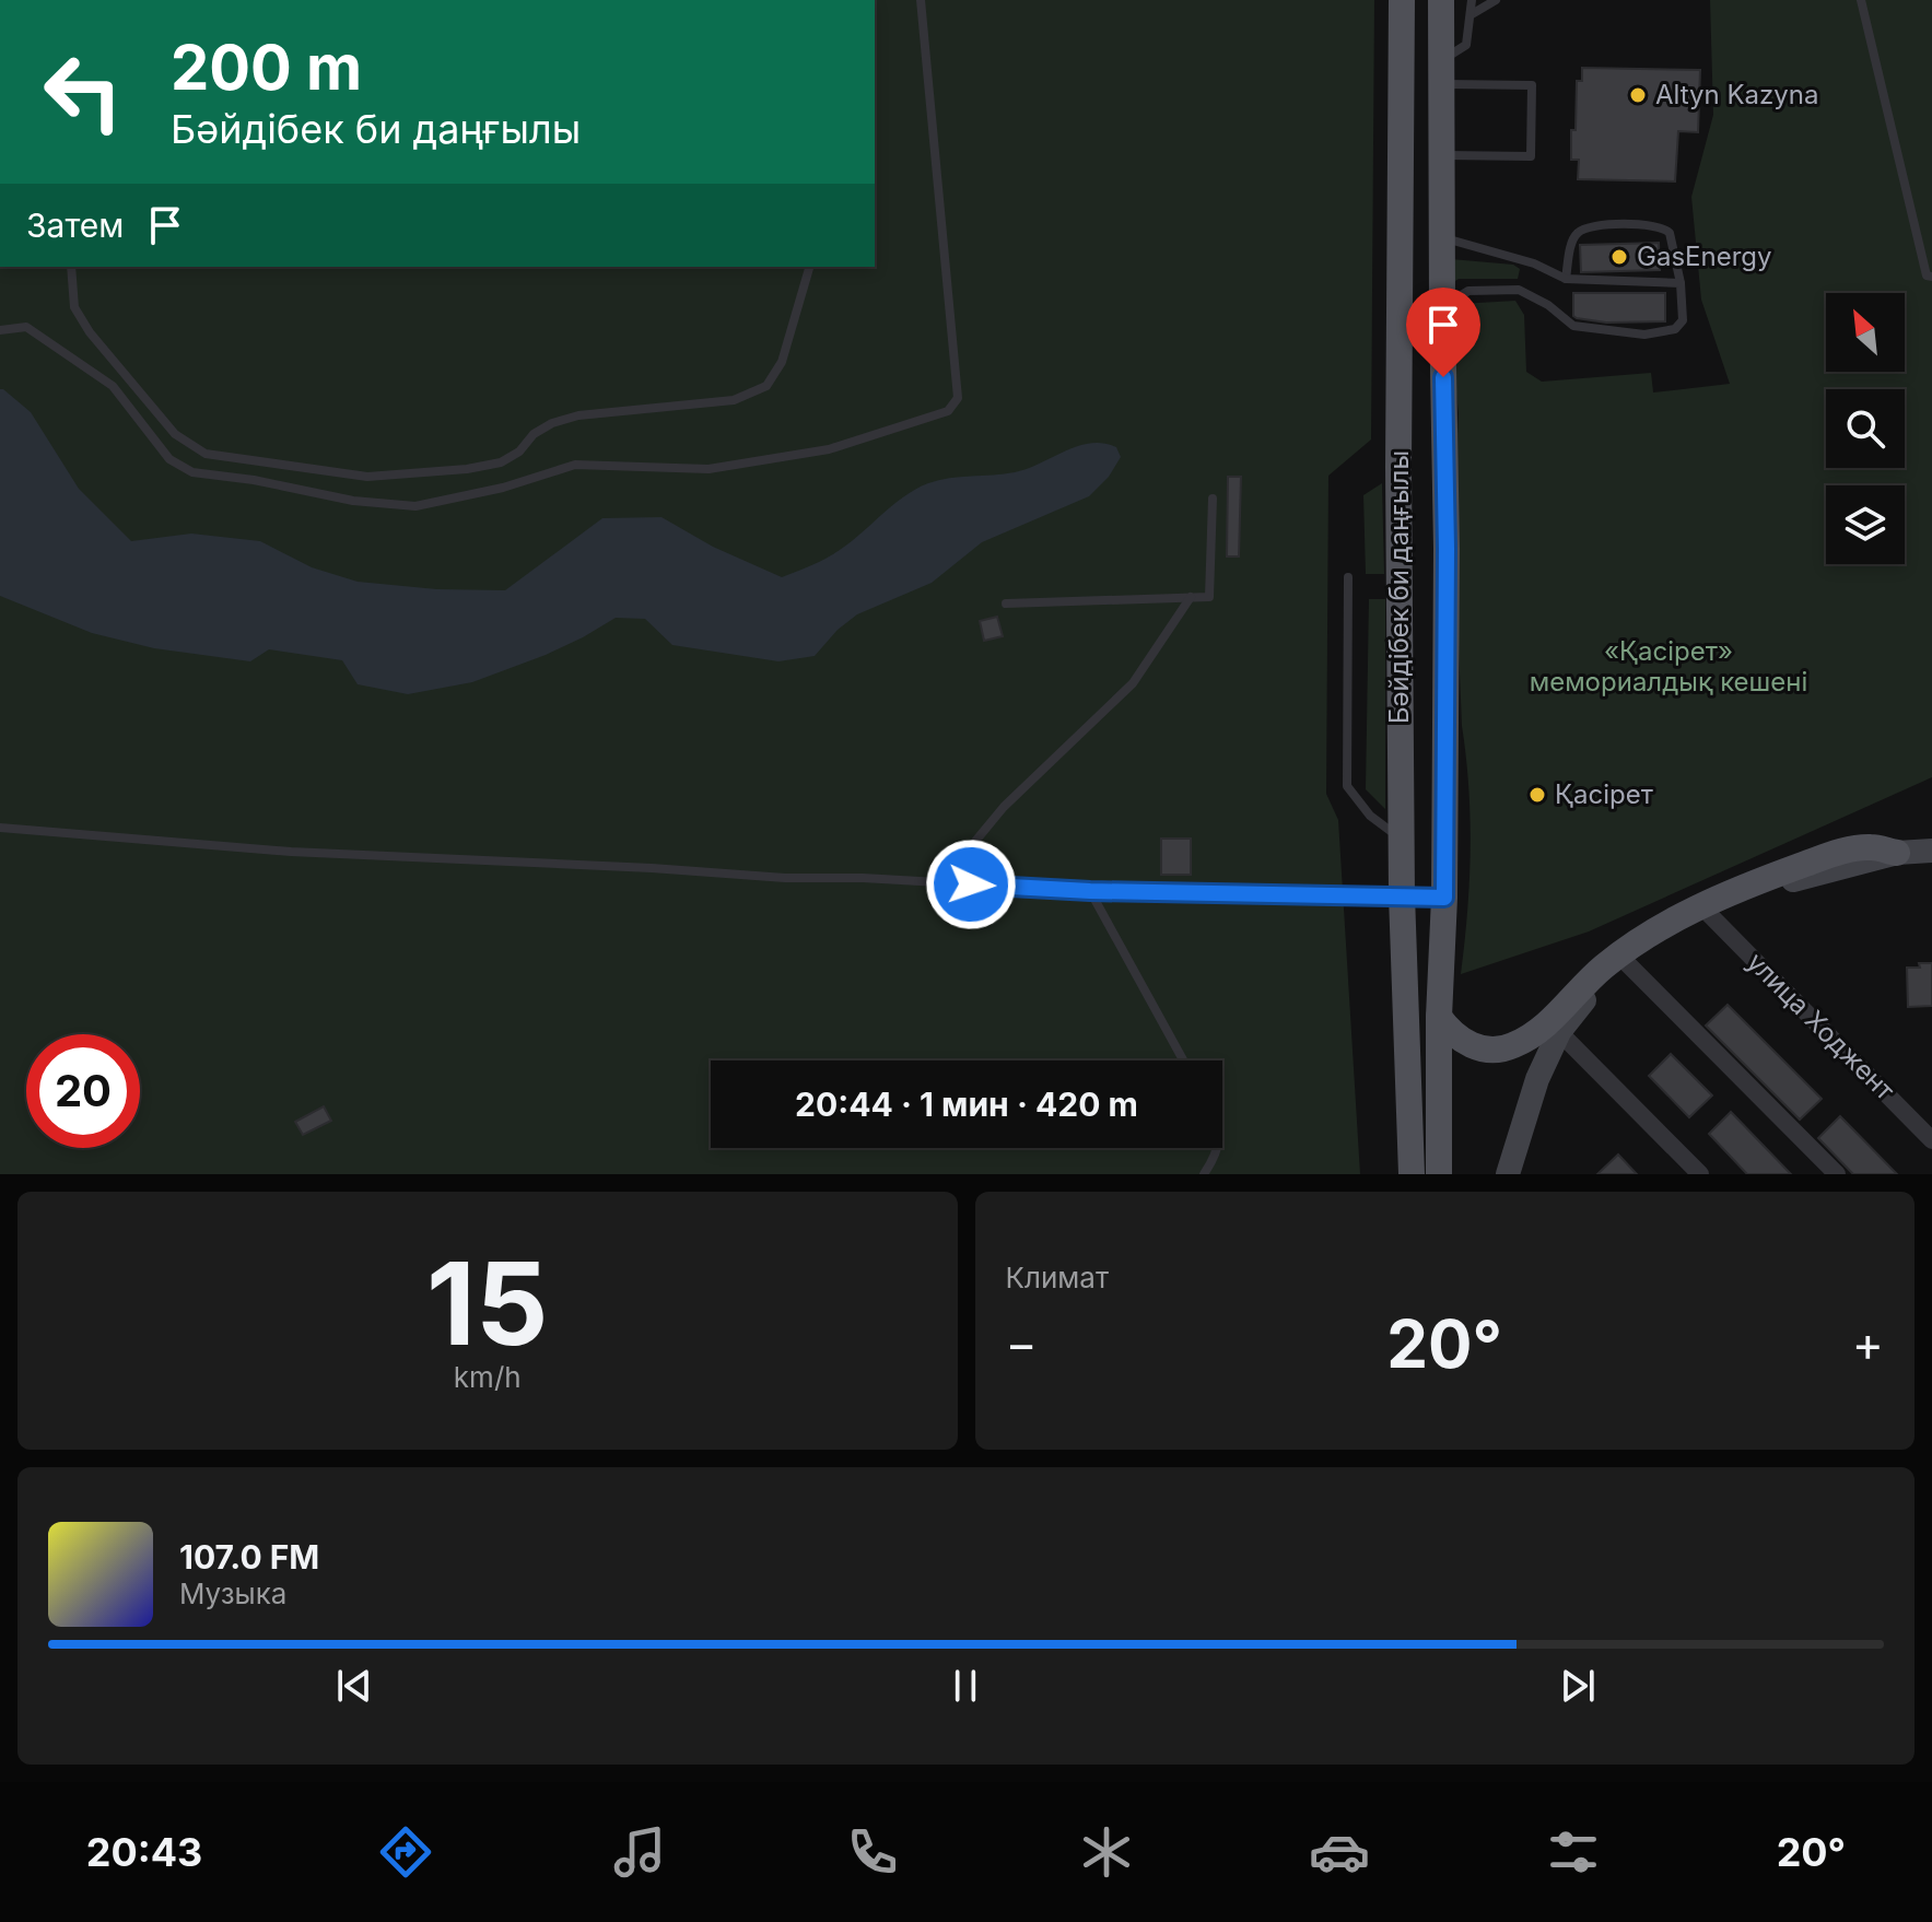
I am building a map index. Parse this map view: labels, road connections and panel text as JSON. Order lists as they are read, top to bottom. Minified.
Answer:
{"streets":{"main road":["Бәйдібек би даңғылы"],"street":["улица Ходжент"]},"parks":["«Қасірет» мемориалдық кешені"],"places":["Altyn Kazyna","GasEnergy","Қасірет"],"north":"top left","page":{"turn":["200 m","Бәйдібек би даңғылы"],"then":"Затем","limit":"20","trip":"20:44 · 1 мин · 420 m","tile":[["15","km/h"],"Климат"],"heat":["−","20°","+"],"song":["107.0 FM","Музыка"],"tabs":["20:43","20°"]}}
